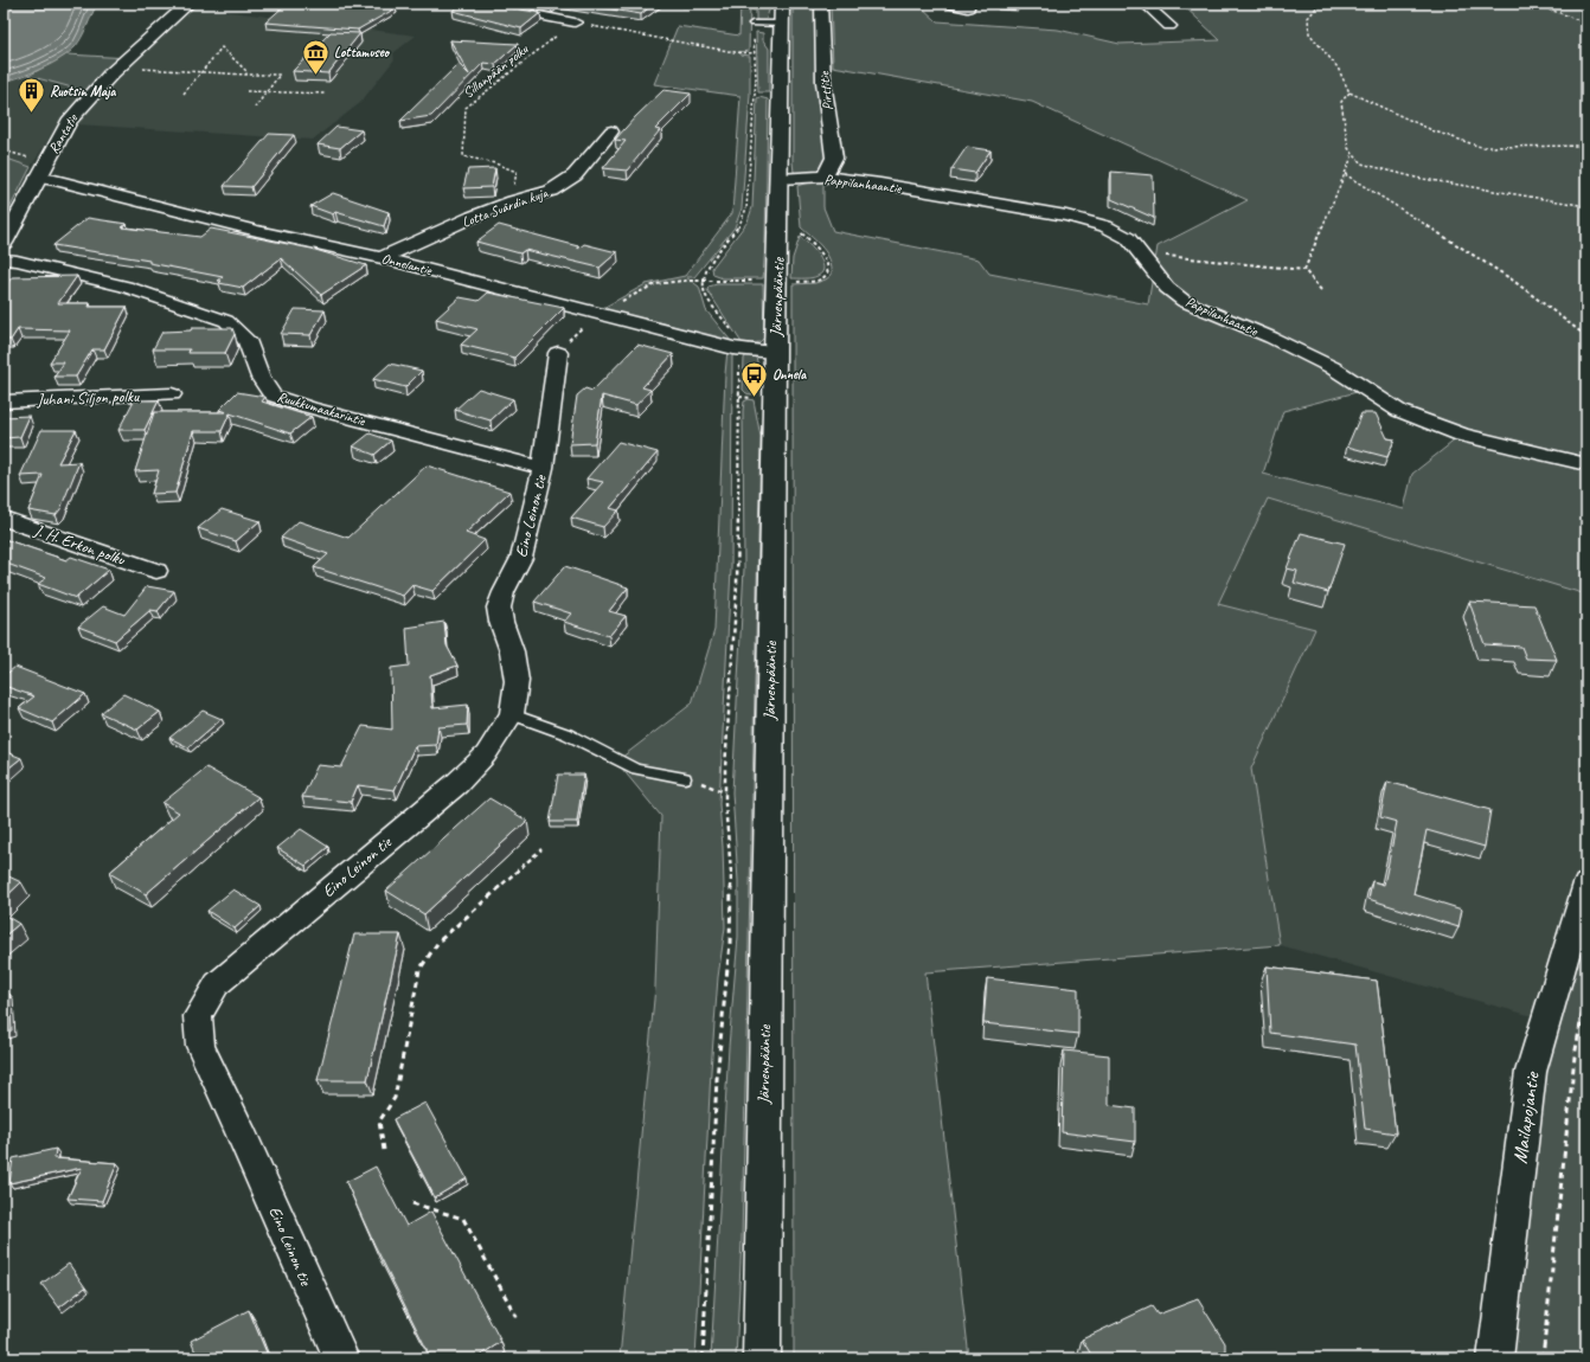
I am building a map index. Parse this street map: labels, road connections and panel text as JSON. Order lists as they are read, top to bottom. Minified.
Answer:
{"streets":{"main road":["Rantatie","Järvenpääntie"],"street":["Pirttitie","Pappilanhaantie","Lotta Svärdin kuja","Onnelantie","Juhani Siljon polku","Ruukkumaakarintie","Eino Leinon tie","J. H. Erkon polku","Mailapojantie"],"path":["Sillanpään polku"]},"crossings":[["Sillanpään polku","Lotta Svärdin kuja"],["Pirttitie","Pappilanhaantie"],["Rantatie","Onnelantie"],["Pappilanhaantie","Järvenpääntie"],["Lotta Svärdin kuja","Onnelantie"],["Onnelantie","Järvenpääntie"],["Ruukkumaakarintie","Eino Leinon tie"]],"places":{"museum":["Lottamuseo"],"building":["Ruotsin Maja"],"bus stop":["Onnela"]}}
